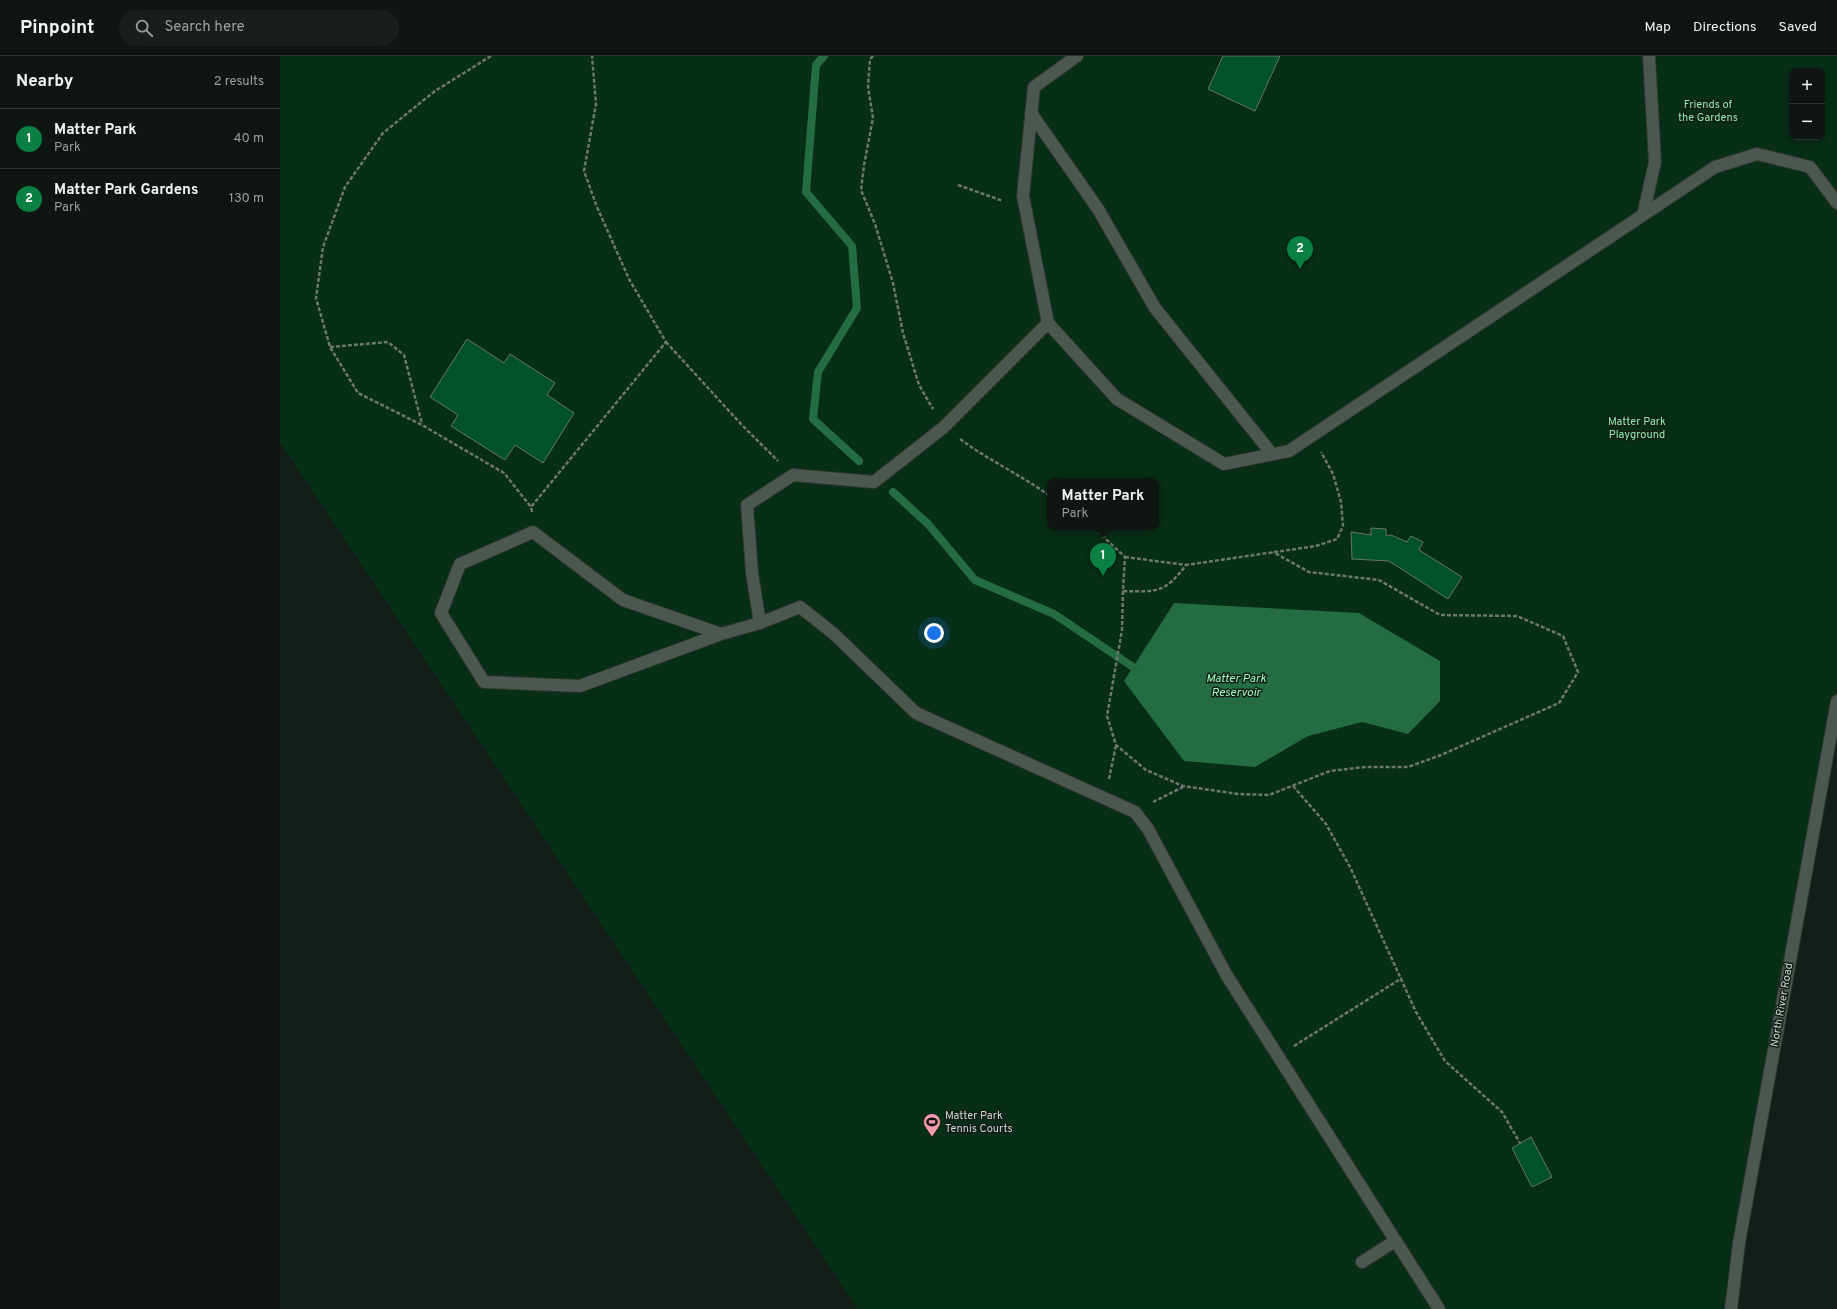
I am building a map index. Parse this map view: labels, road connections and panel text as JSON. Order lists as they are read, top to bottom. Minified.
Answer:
{"streets":{"street":["North River Road"]},"water":["Matter Park Reservoir"],"parks":["Friends of the Gardens","Matter Park Playground"],"places":{"sports":["Matter Park Tennis Courts"]},"page":{"header":"Pinpoint","search":"Search here","nav":["Map","Directions","Saved"],"heading":["Nearby","2 results"],"map_buttons":["+","−"],"list":[{"mark":"1","name":"Matter Park","note":"Park","value":"40 m"},{"mark":"2","name":"Matter Park Gardens","note":"Park","value":"130 m"}],"pins":["2","1"],"popup":["Matter Park","Park"]}}
